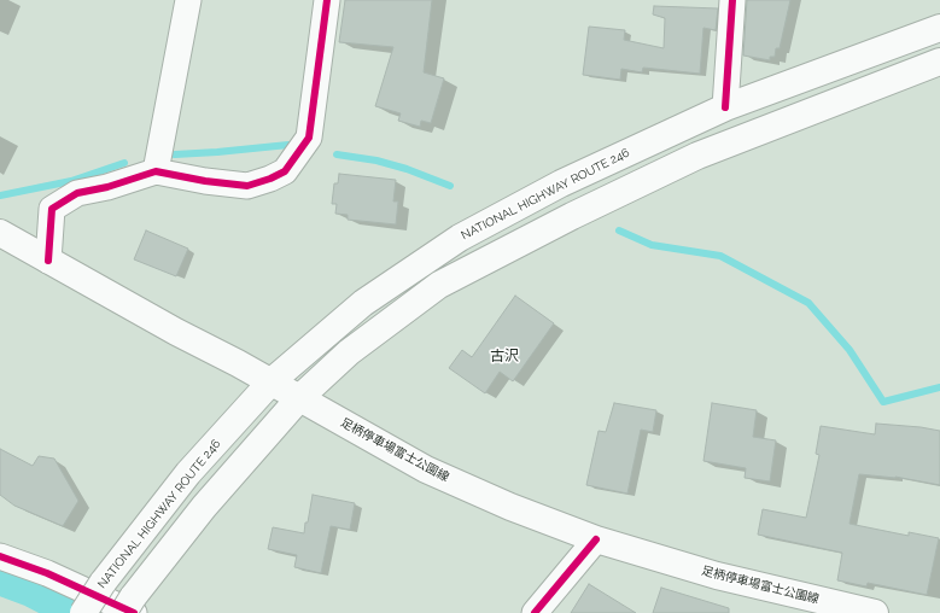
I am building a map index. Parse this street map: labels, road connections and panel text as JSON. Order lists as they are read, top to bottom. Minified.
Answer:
{"streets":{"main road":["NATIONAL HIGHWAY ROUTE 246","足柄停車場富士公園線"]},"crossings":[["NATIONAL HIGHWAY ROUTE 246","足柄停車場富士公園線"]],"districts":["古沢"]}
